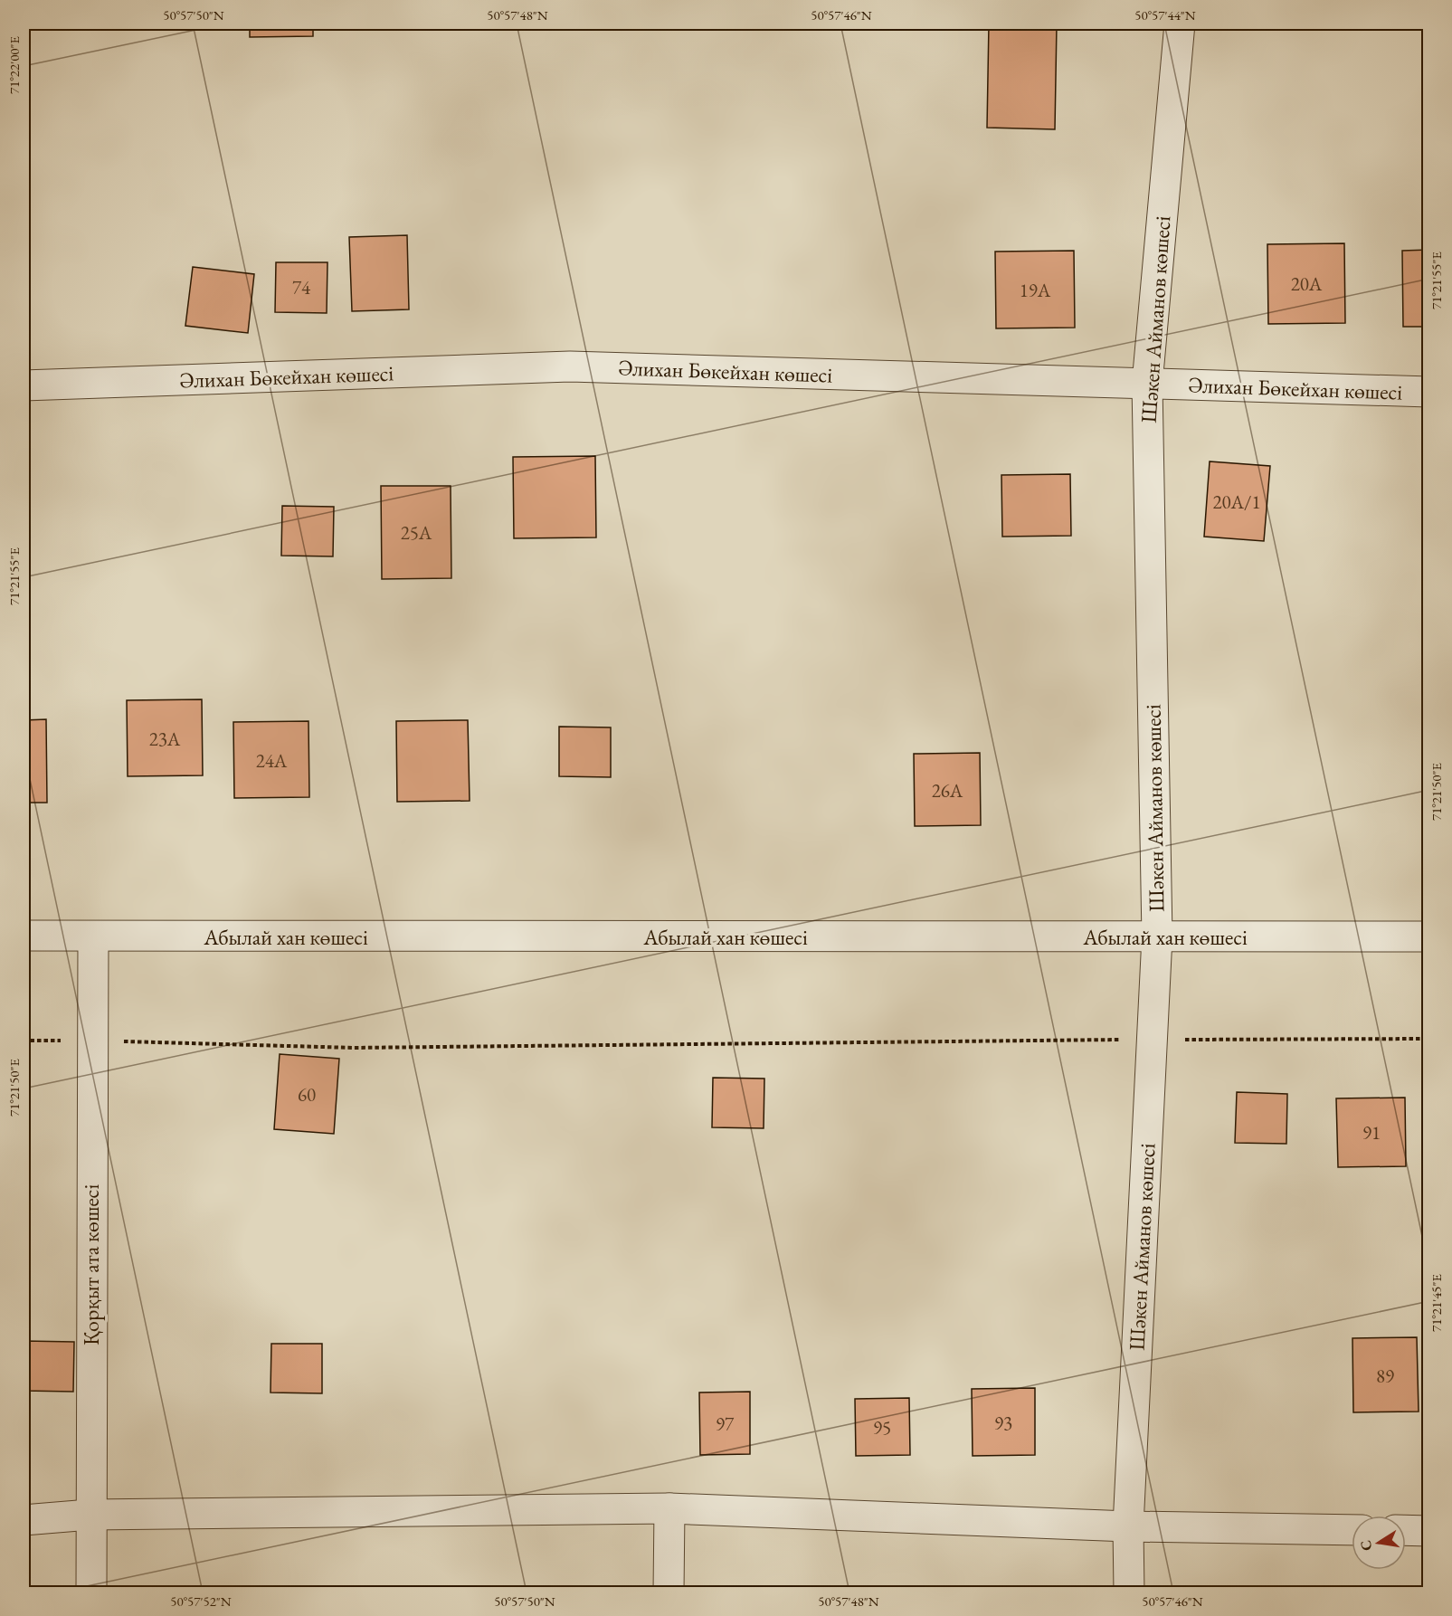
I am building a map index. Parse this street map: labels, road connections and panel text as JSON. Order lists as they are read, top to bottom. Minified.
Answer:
{"streets":{"street":["Шәкен Айманов көшесі","Әлихан Бөкейхан көшесі","Абылай хан көшесі","Қорқыт ата көшесі"]},"crossings":[["Шәкен Айманов көшесі","Әлихан Бөкейхан көшесі"],["Шәкен Айманов көшесі","Абылай хан көшесі"],["Абылай хан көшесі","Қорқыт ата көшесі"]],"house_numbers":["20А","74","19А","20А/1","25А","23А","24А","26А","60","91","89","93","97","95"],"north":"left","coordinates":["50°57'50\"N","50°57'48\"N","50°57'46\"N","50°57'44\"N","71°22'00\"E","71°21'55\"E","71°21'50\"E","71°21'45\"E","50°57'52\"N"]}
